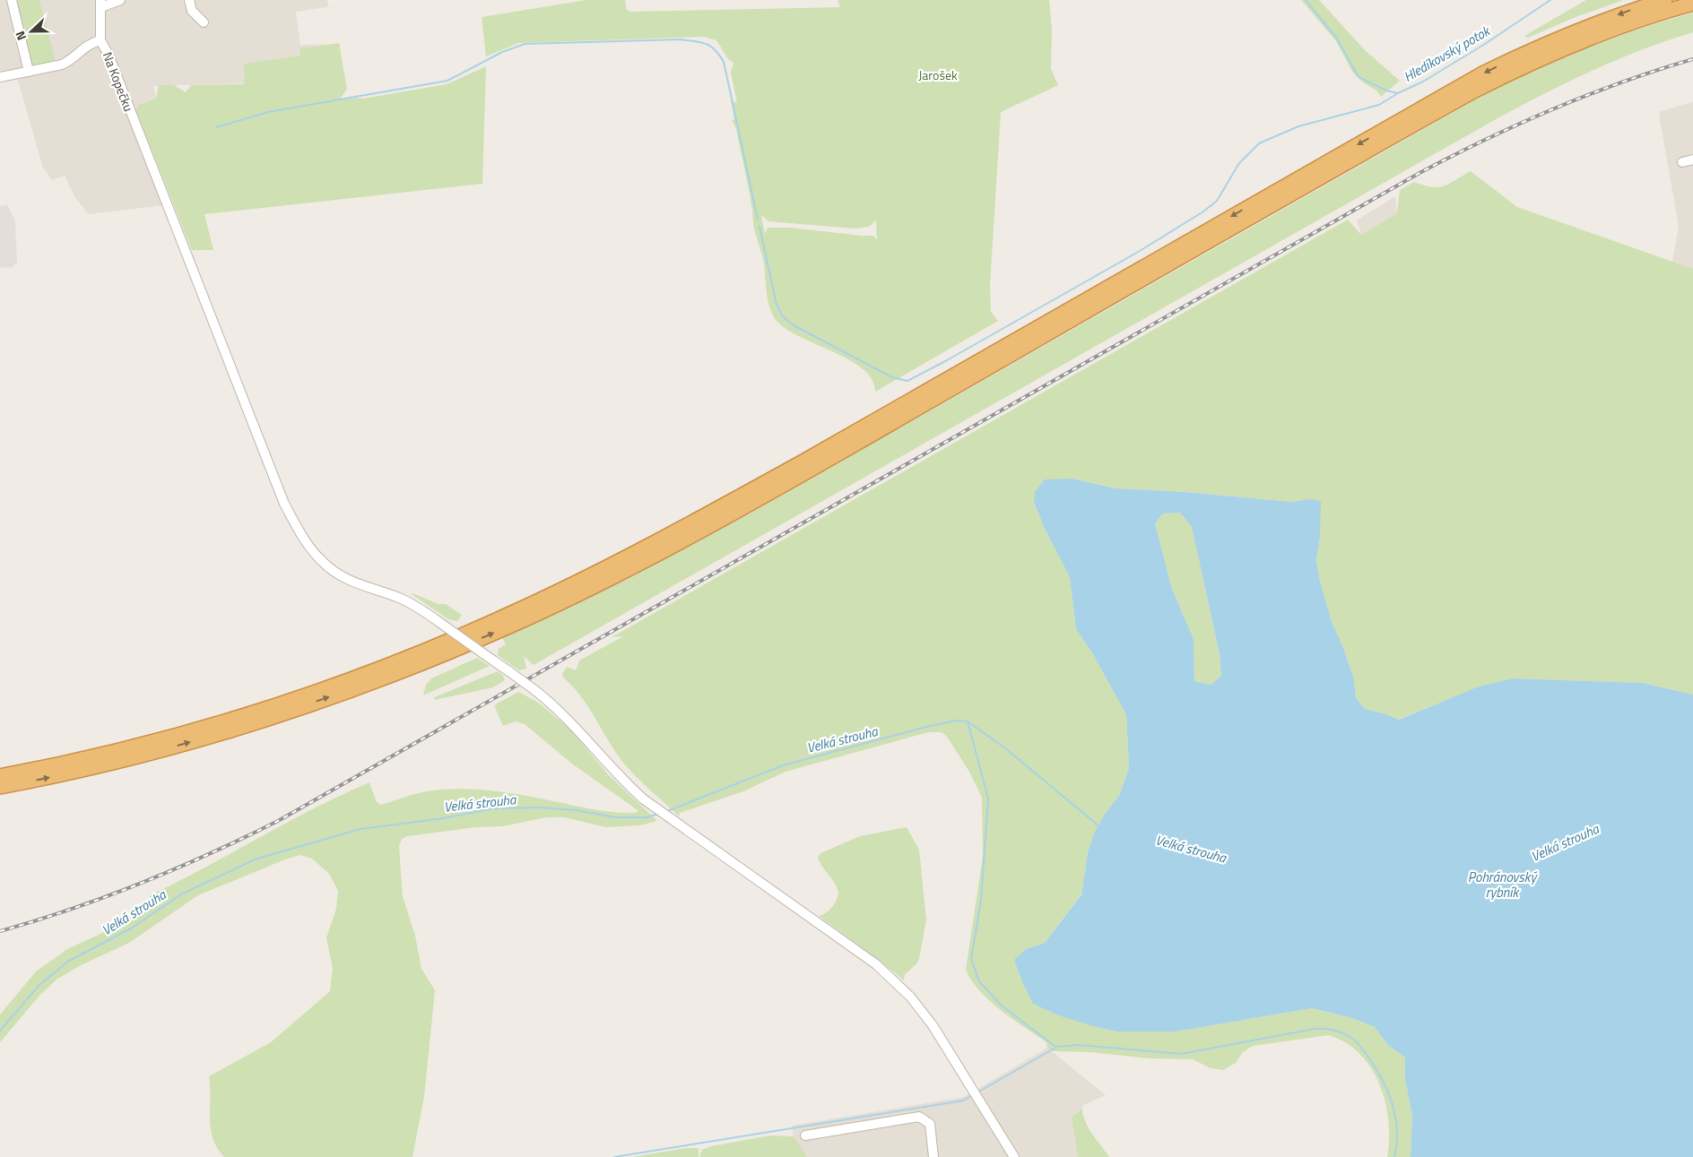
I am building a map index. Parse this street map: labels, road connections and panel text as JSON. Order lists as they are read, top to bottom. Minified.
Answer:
{"streets":{"street":["Na Kopečku"]},"water":["Hledíkovský potok","Velká strouha","Pohránovský rybník"],"parks":["Jarošek"],"north":"left"}
